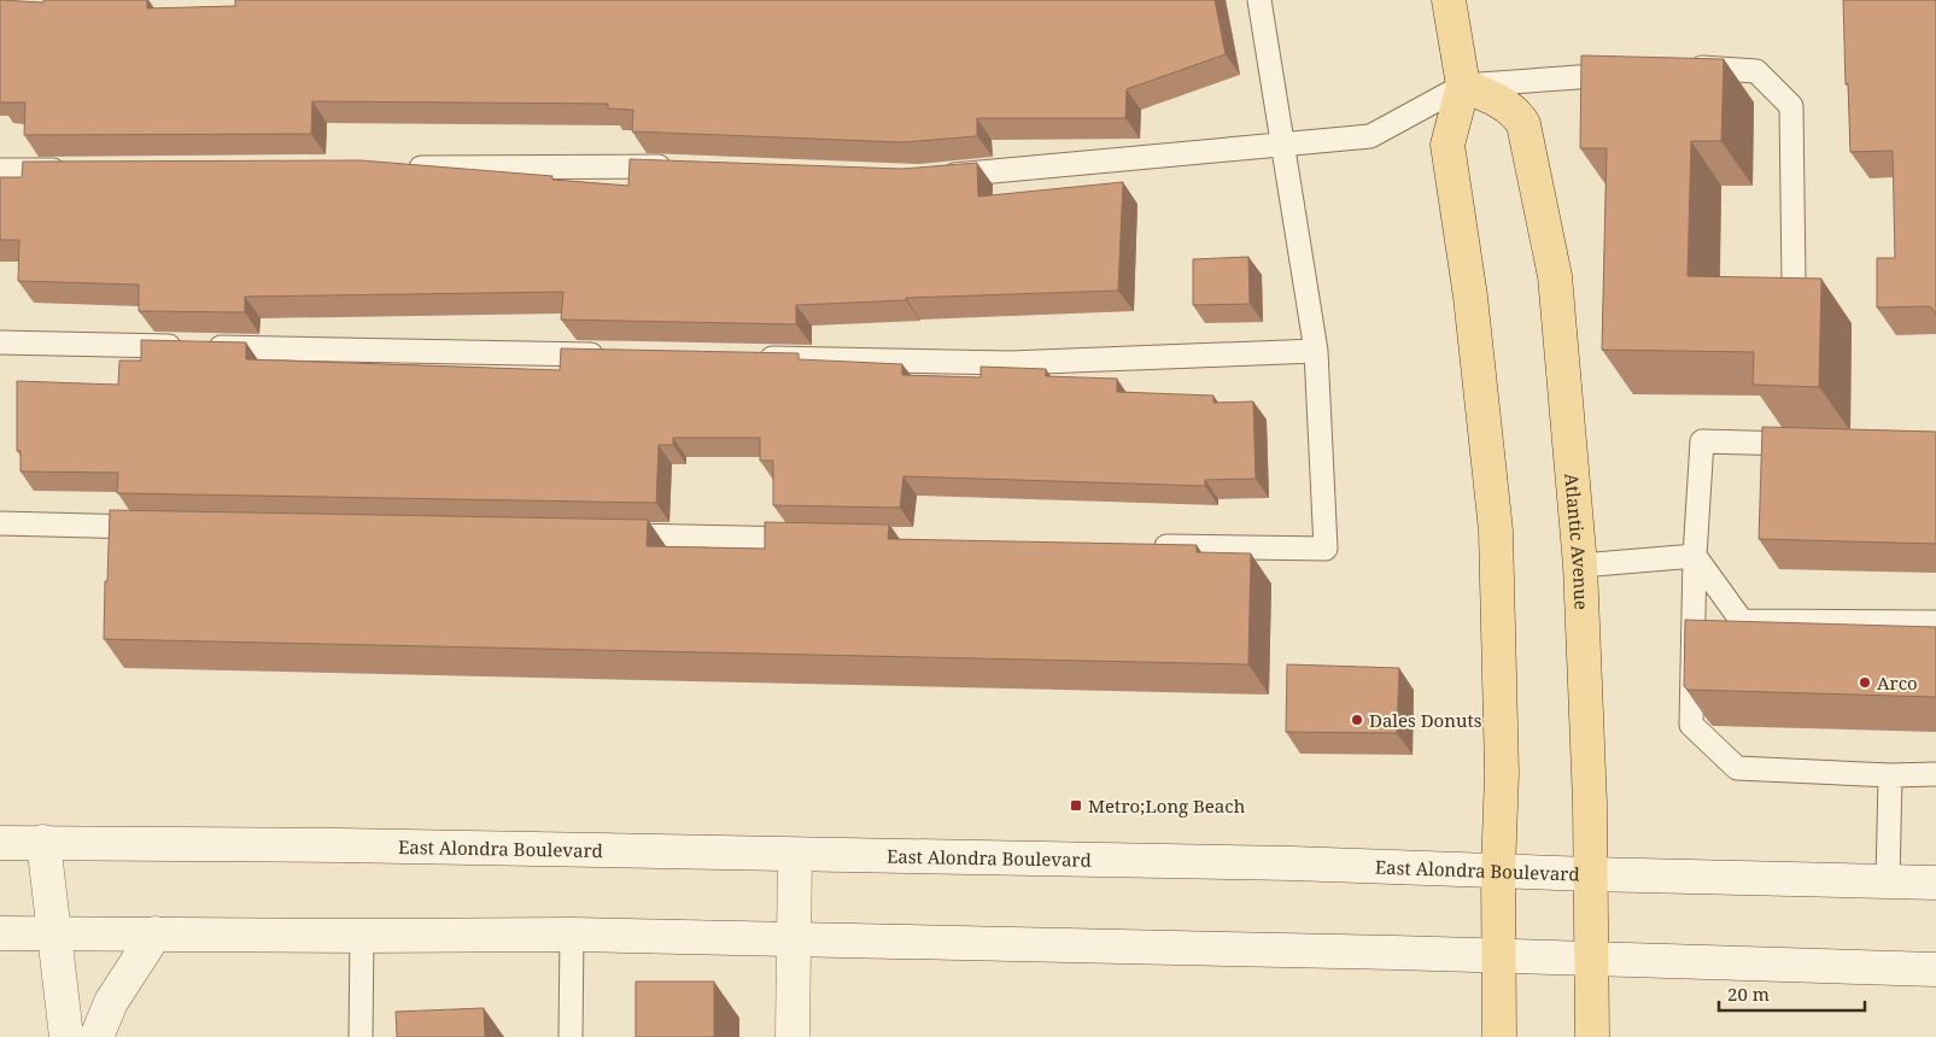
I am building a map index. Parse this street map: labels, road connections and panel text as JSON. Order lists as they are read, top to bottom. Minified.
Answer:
{"streets":{"main road":["Atlantic Avenue","East Alondra Boulevard"]},"crossings":[["Atlantic Avenue","East Alondra Boulevard"]],"places":{"other":["Arco","Dales Donuts"],"transit":["Metro;Long Beach"]},"scale_bar":"20 m"}
